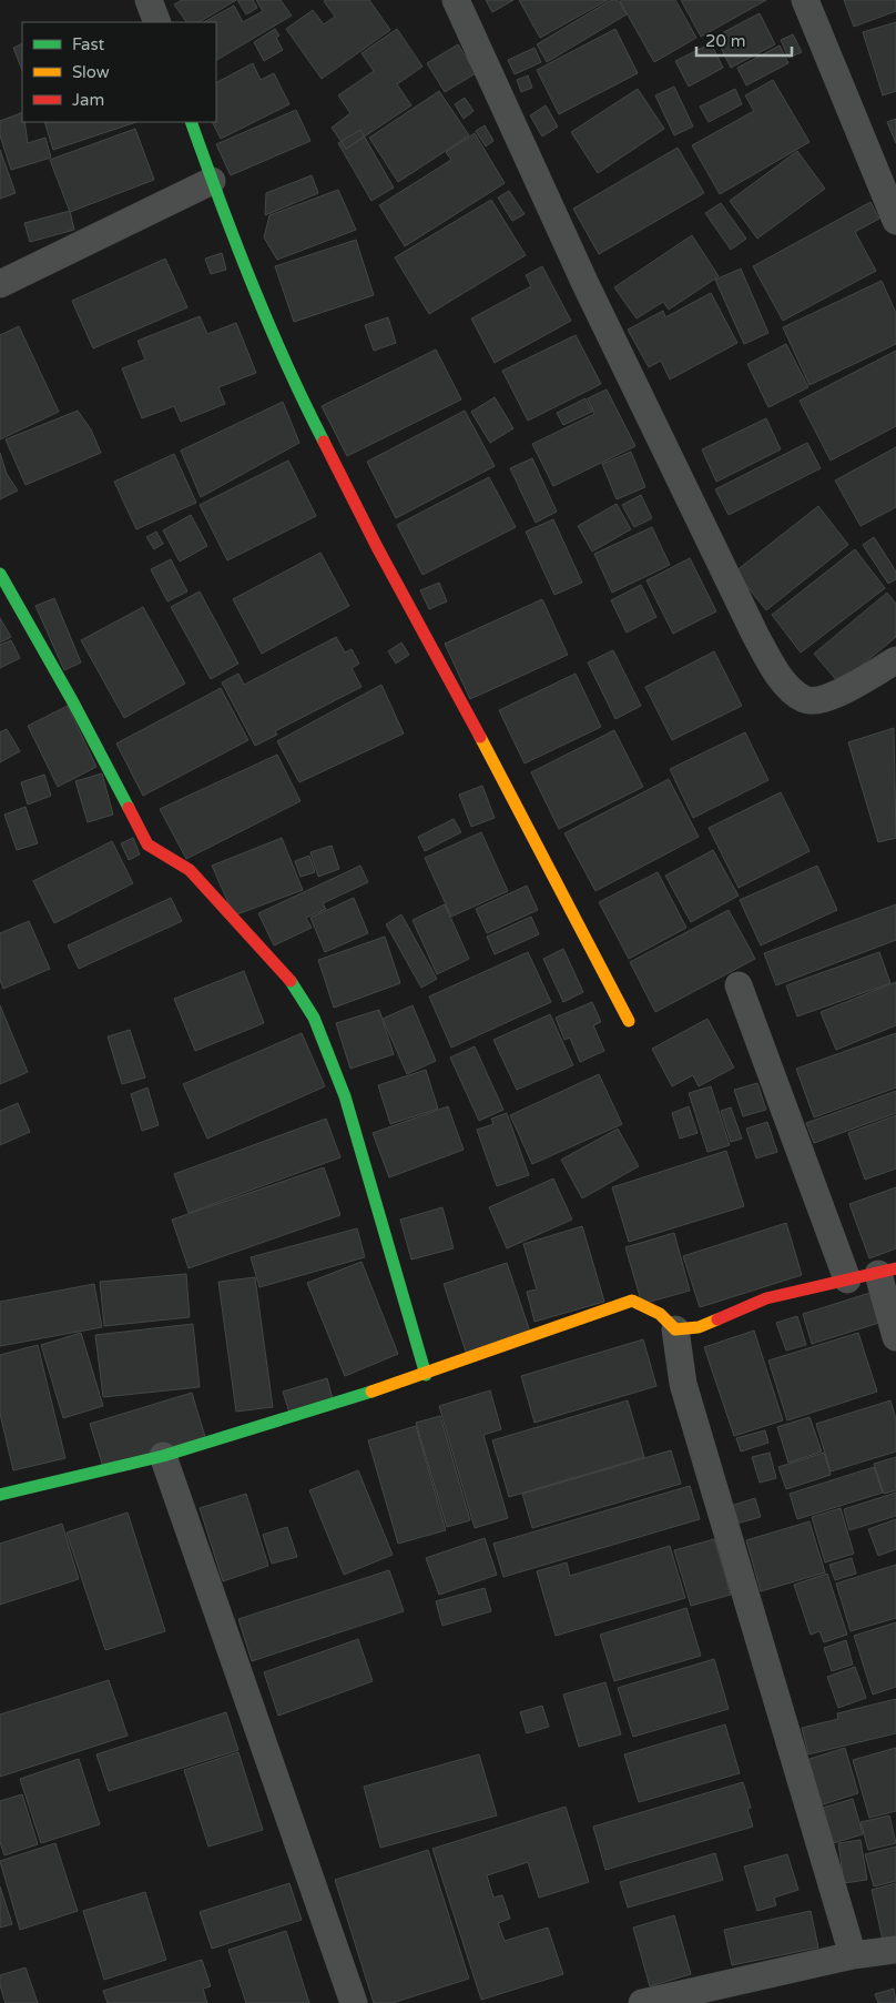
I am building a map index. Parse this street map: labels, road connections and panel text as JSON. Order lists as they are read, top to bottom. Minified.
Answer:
{"legend":["Fast","Slow","Jam"],"scale_bar":"20 m"}
